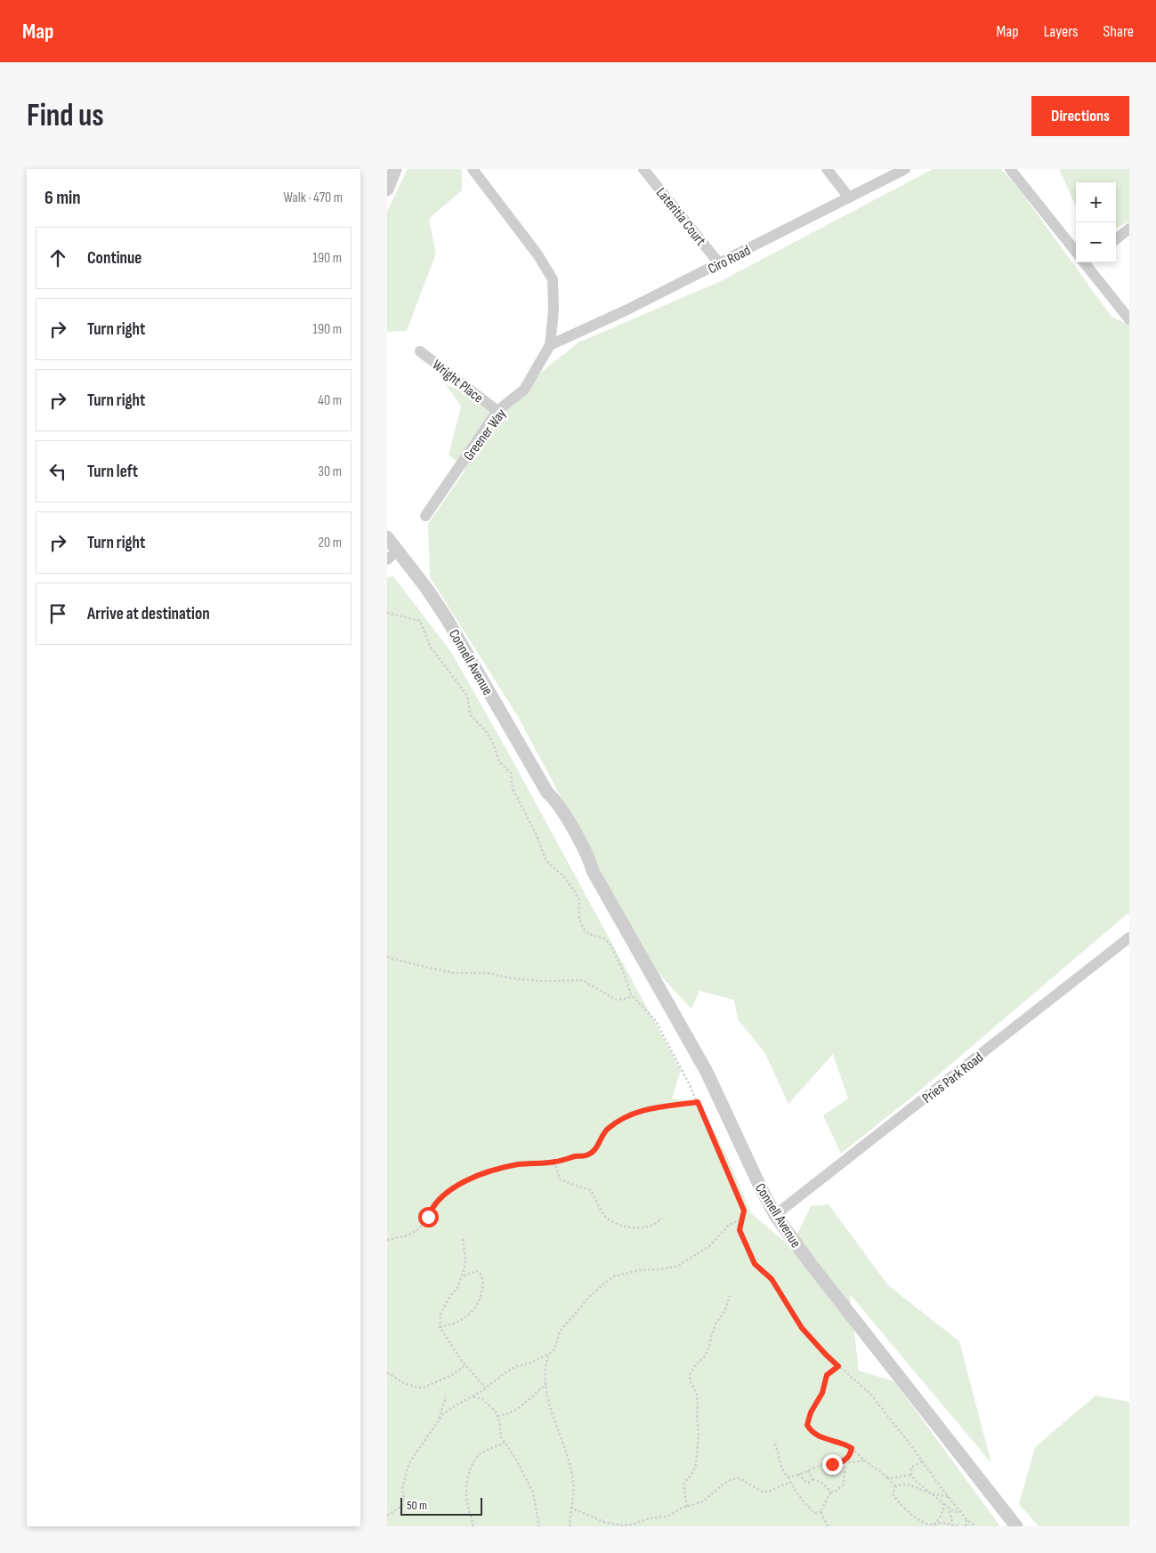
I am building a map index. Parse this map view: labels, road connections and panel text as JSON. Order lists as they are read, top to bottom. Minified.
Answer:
{"streets":{"street":["Lateritia Court","Ciro Road","Wright Place","Greener Way","Connell Avenue","Pries Park Road"]},"crossings":[["Lateritia Court","Ciro Road"],["Ciro Road","Greener Way"],["Wright Place","Greener Way"],["Connell Avenue","Pries Park Road"]],"scale_bar":"50 m","page":{"header":"Map","nav":["Map","Layers","Share"],"buttons":"Directions","title":"Find us","heading":["6 min","Walk · 470 m"],"map_buttons":["+","−"],"list":[["Continue","190 m"],["Turn right","190 m"],["Turn right","40 m"],["Turn left","30 m"],["Turn right","20 m"],"Arrive at destination"],"scale":"50 m"}}
